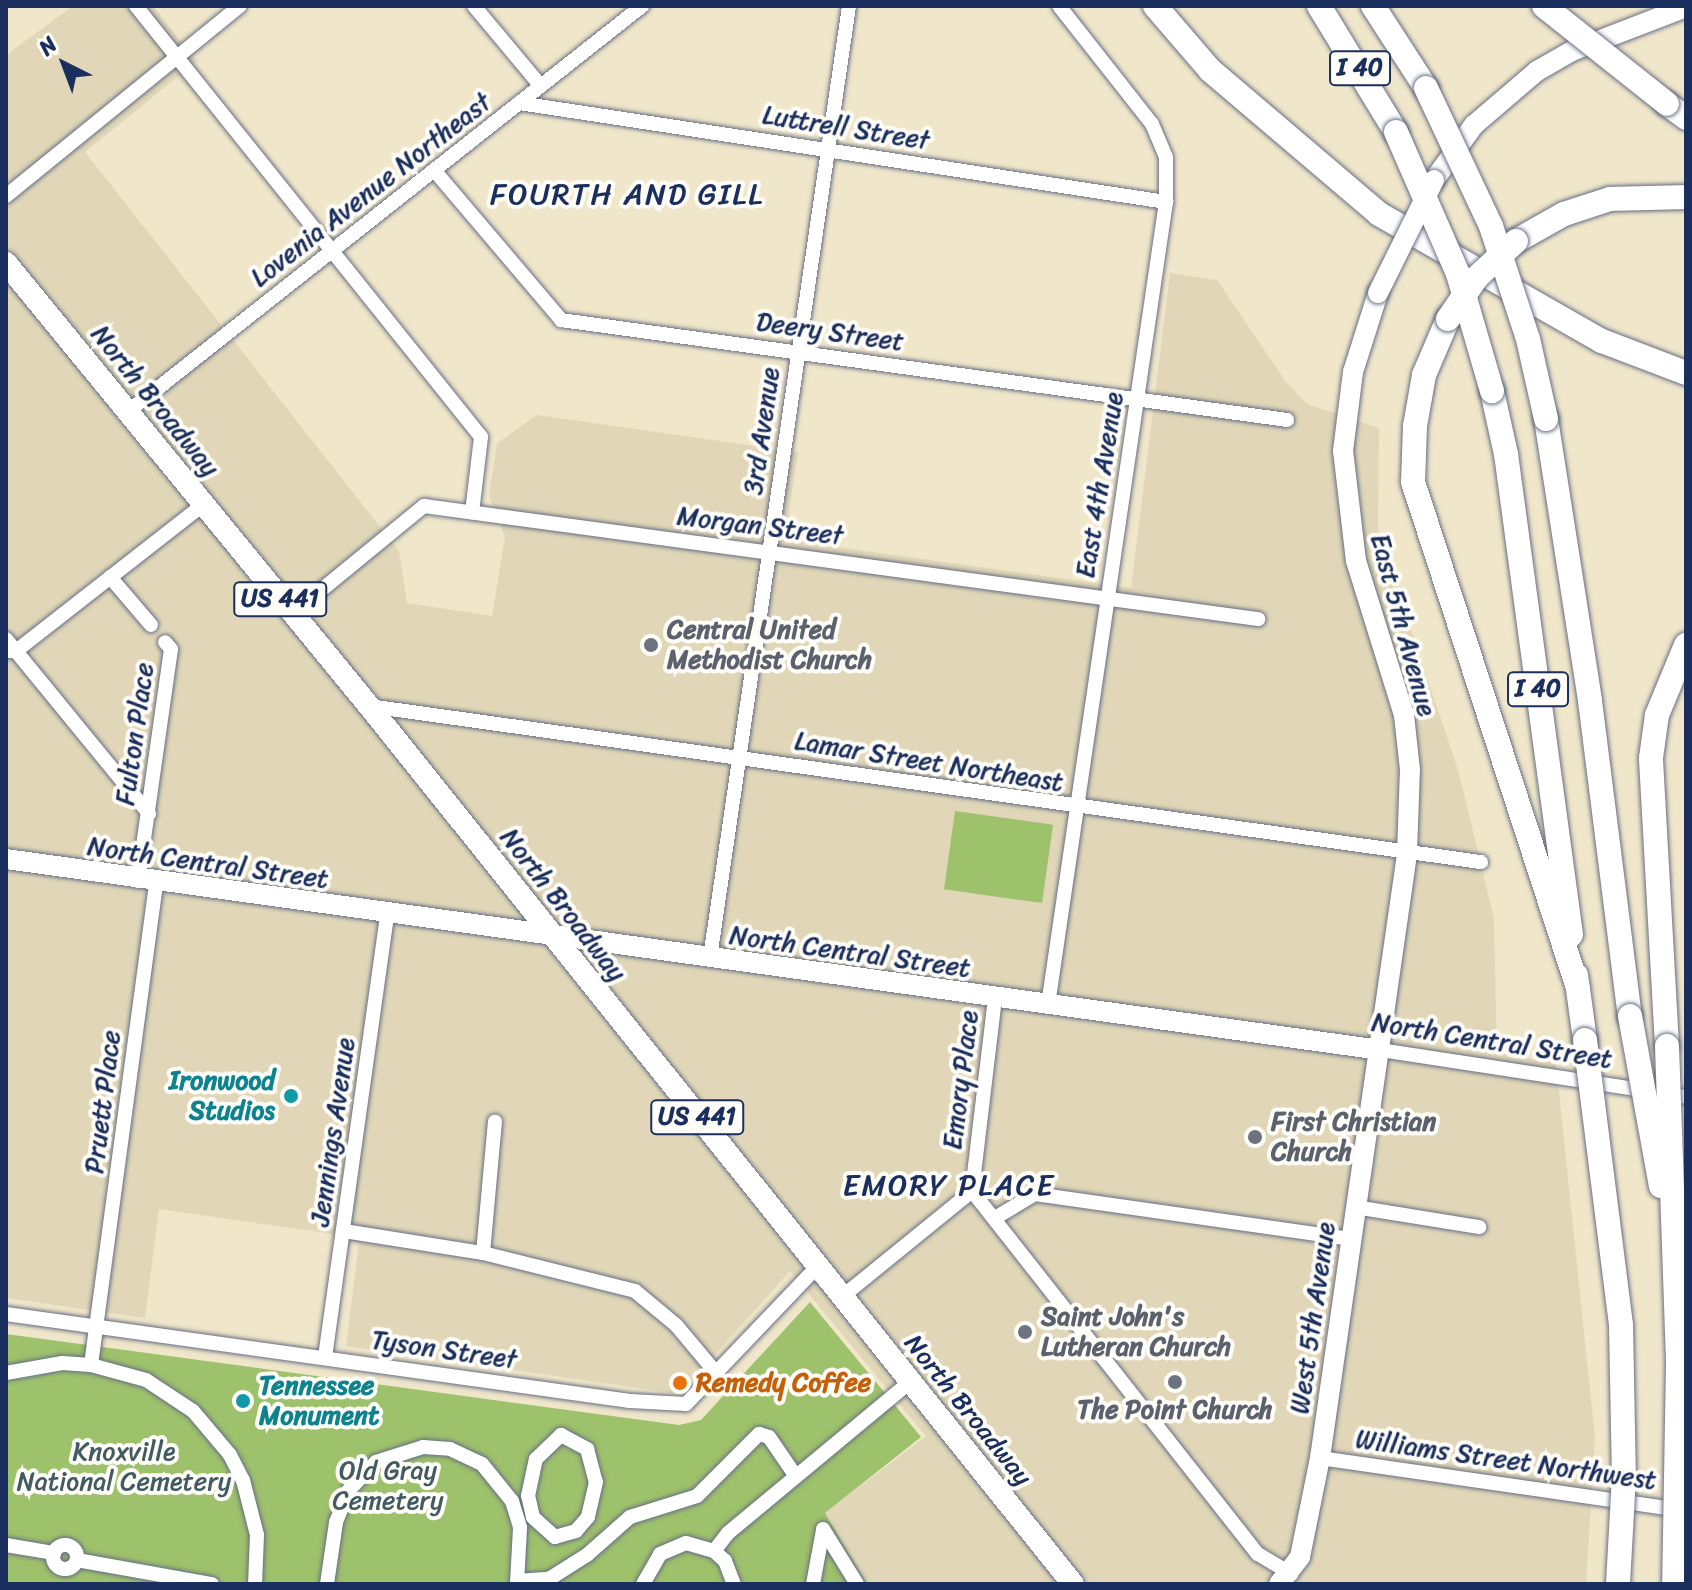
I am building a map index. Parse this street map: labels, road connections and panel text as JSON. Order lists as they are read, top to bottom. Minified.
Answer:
{"streets":{"highway":["I 40"],"main road":["North Broadway","US 441","East 5th Avenue","North Central Street","West 5th Avenue"],"street":["Luttrell Street","Lovenia Avenue Northeast","Deery Street","3rd Avenue","East 4th Avenue","Morgan Street","Fulton Place","Lamar Street Northeast","Emory Place","Pruett Place","Jennings Avenue","Tyson Street","Williams Street Northwest"]},"crossings":[["Luttrell Street","Lovenia Avenue Northeast"],["Luttrell Street","3rd Avenue"],["Luttrell Street","East 4th Avenue"],["Lovenia Avenue Northeast","Deery Street"],["Lovenia Avenue Northeast","North Broadway"],["Deery Street","3rd Avenue"],["Deery Street","East 4th Avenue"],["North Broadway","Morgan Street"],["North Broadway","Lamar Street Northeast"],["North Broadway","North Central Street"],["North Broadway","Tyson Street"],["3rd Avenue","Morgan Street"],["3rd Avenue","Lamar Street Northeast"],["3rd Avenue","North Central Street"],["East 4th Avenue","Morgan Street"],["East 4th Avenue","Lamar Street Northeast"],["East 4th Avenue","North Central Street"],["East 5th Avenue","Lamar Street Northeast"],["East 5th Avenue","North Central Street"],["East 5th Avenue","West 5th Avenue"],["Fulton Place","North Central Street"],["Fulton Place","Pruett Place"],["North Central Street","Emory Place"],["North Central Street","Pruett Place"],["North Central Street","Jennings Avenue"],["North Central Street","West 5th Avenue"],["Pruett Place","Tyson Street"],["Jennings Avenue","Tyson Street"],["West 5th Avenue","Williams Street Northwest"]],"districts":["FOURTH AND GILL","EMORY PLACE"],"parks":["Knoxville National Cemetery","Old Gray Cemetery"],"places":["Central United Methodist Church","Ironwood Studios","First Christian Church","Saint John's Lutheran Church","The Point Church","Remedy Coffee","Tennessee Monument"],"north":"top left"}
